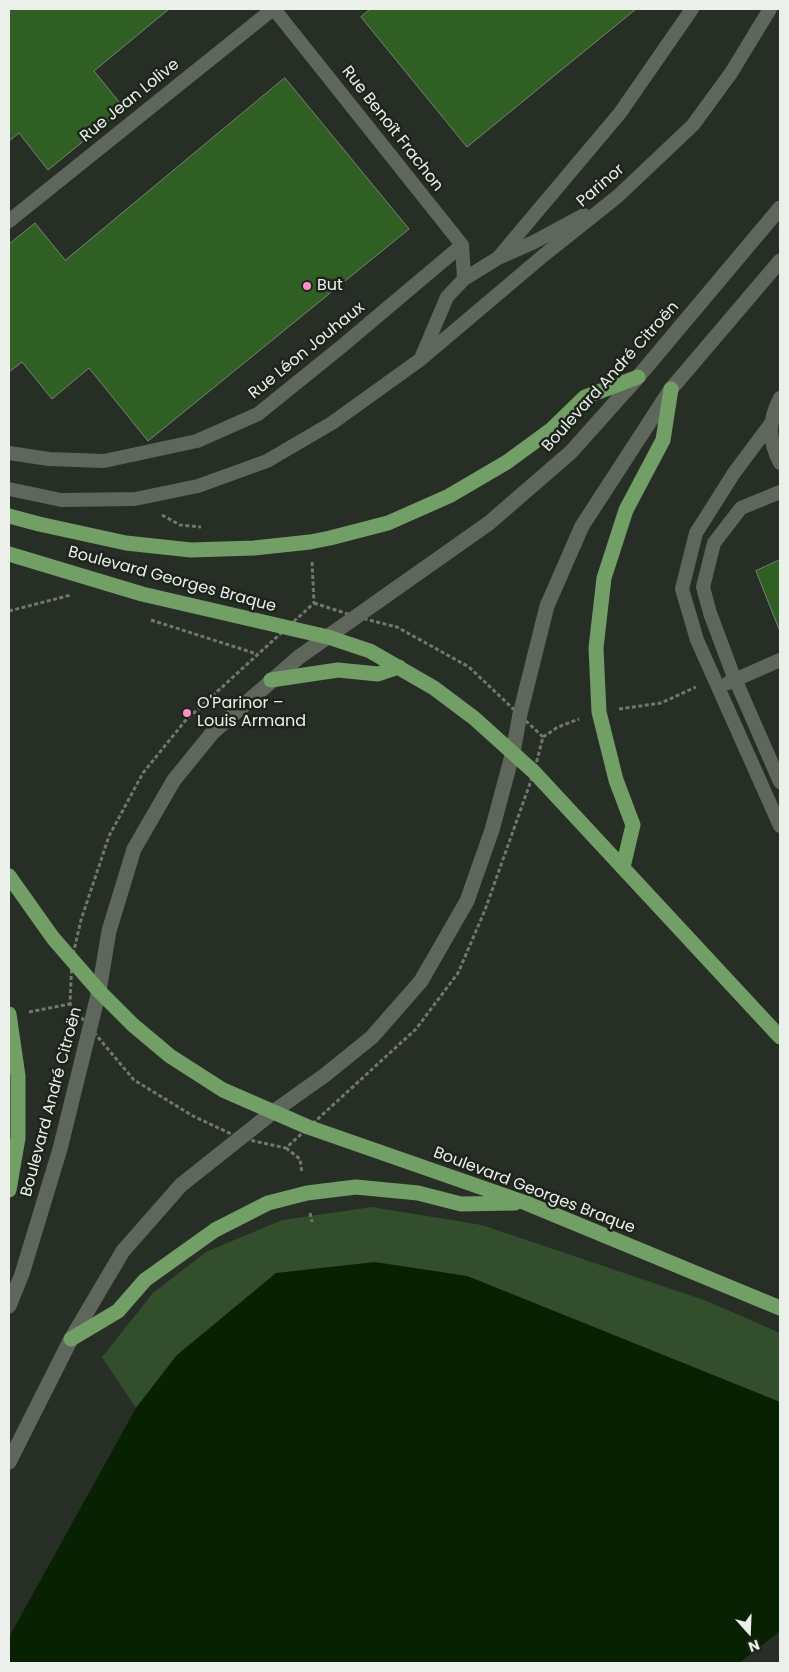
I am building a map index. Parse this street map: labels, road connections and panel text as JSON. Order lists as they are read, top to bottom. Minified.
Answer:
{"streets":{"main road":["Boulevard André Citroën","Boulevard Georges Braque"],"lane":["Rue Jean Lolive","Rue Benoît Frachon","Parinor","Rue Léon Jouhaux"]},"crossings":[["Rue Jean Lolive","Rue Benoît Frachon"],["Rue Benoît Frachon","Rue Léon Jouhaux"],["Boulevard André Citroën","Boulevard Georges Braque"]],"places":["But","O'Parinor – Louis Armand"],"north":"bottom"}
